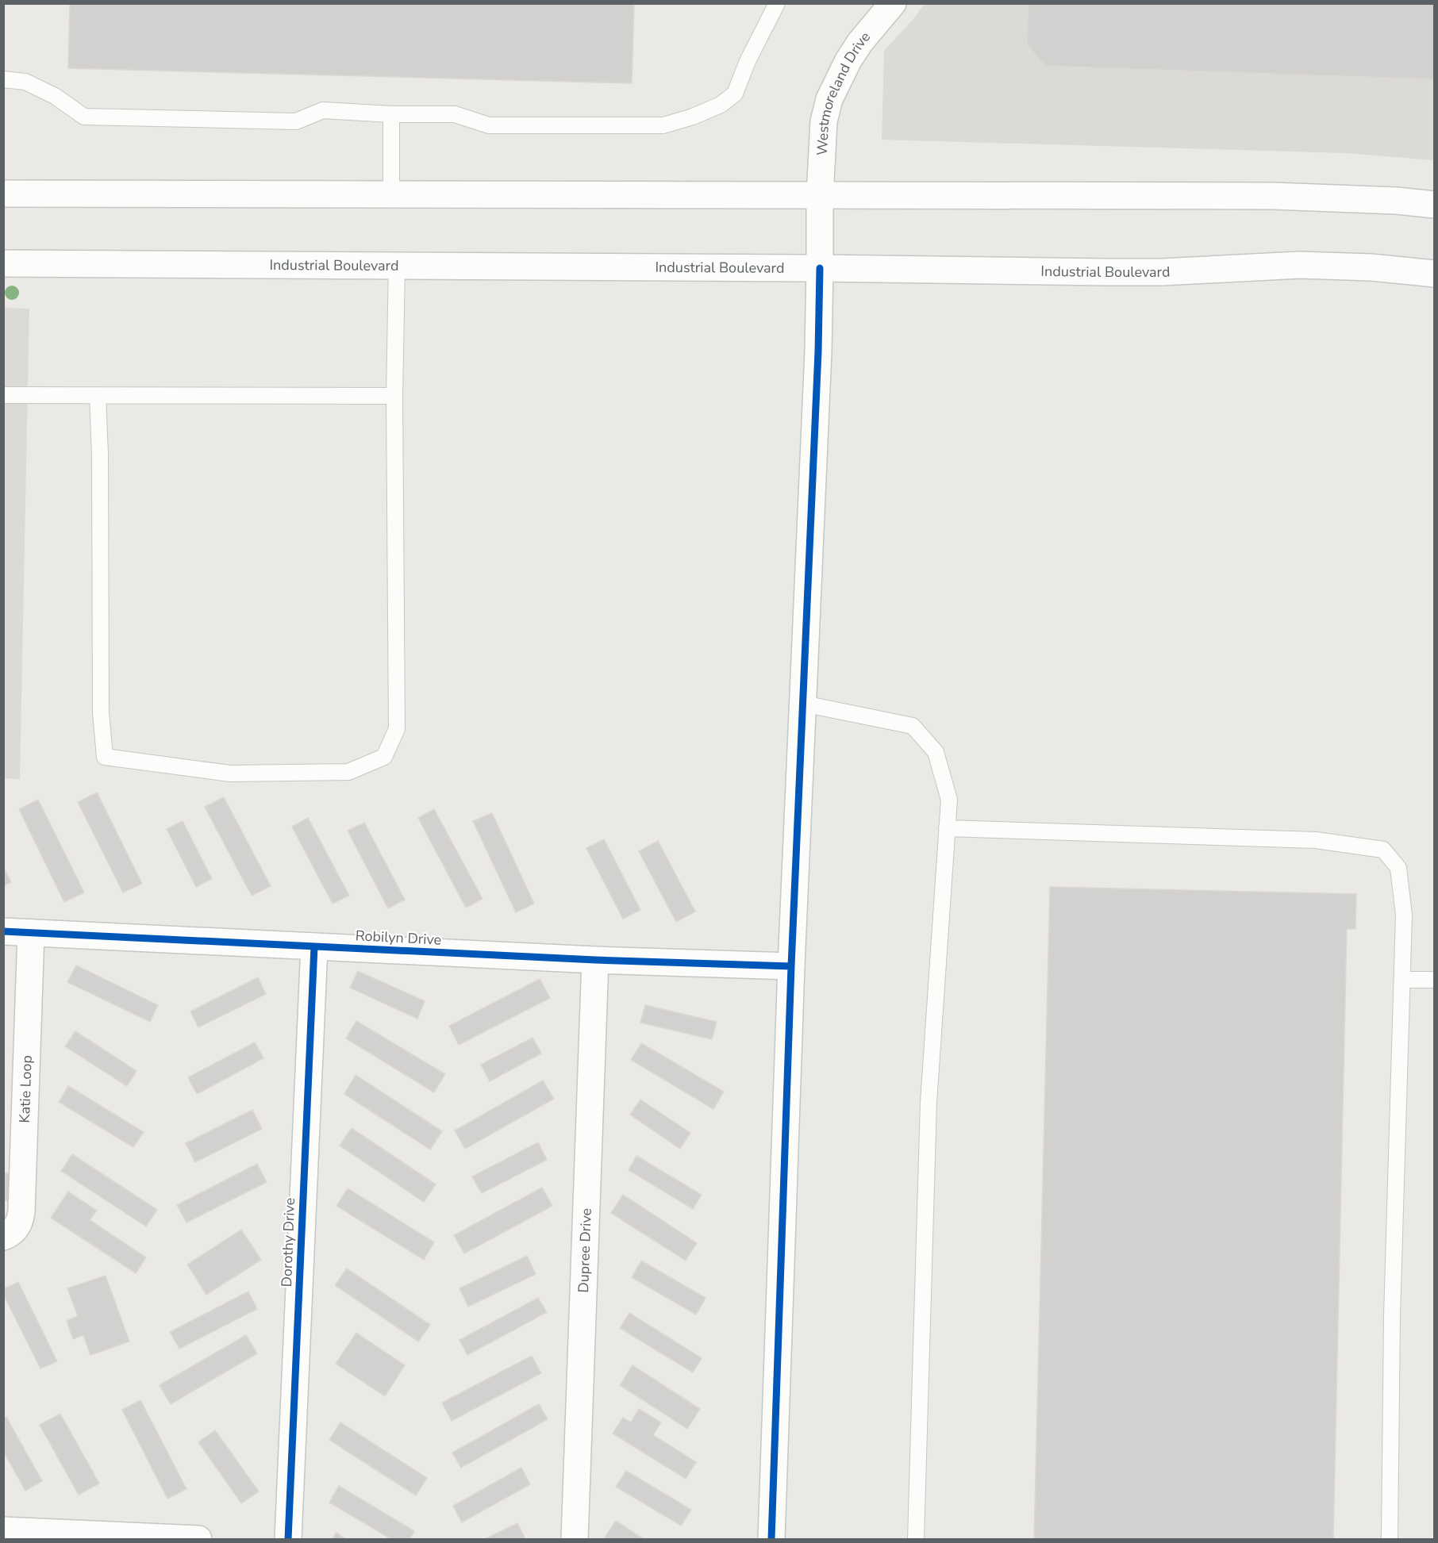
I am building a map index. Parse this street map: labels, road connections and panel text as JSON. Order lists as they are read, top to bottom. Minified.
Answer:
{"streets":{"street":["Westmoreland Drive","Industrial Boulevard","Robilyn Drive","Katie Loop","Dorothy Drive","Dupree Drive"]},"crossings":[["Westmoreland Drive","Industrial Boulevard"],["Westmoreland Drive","Robilyn Drive"],["Robilyn Drive","Katie Loop"],["Robilyn Drive","Dorothy Drive"],["Robilyn Drive","Dupree Drive"]]}
